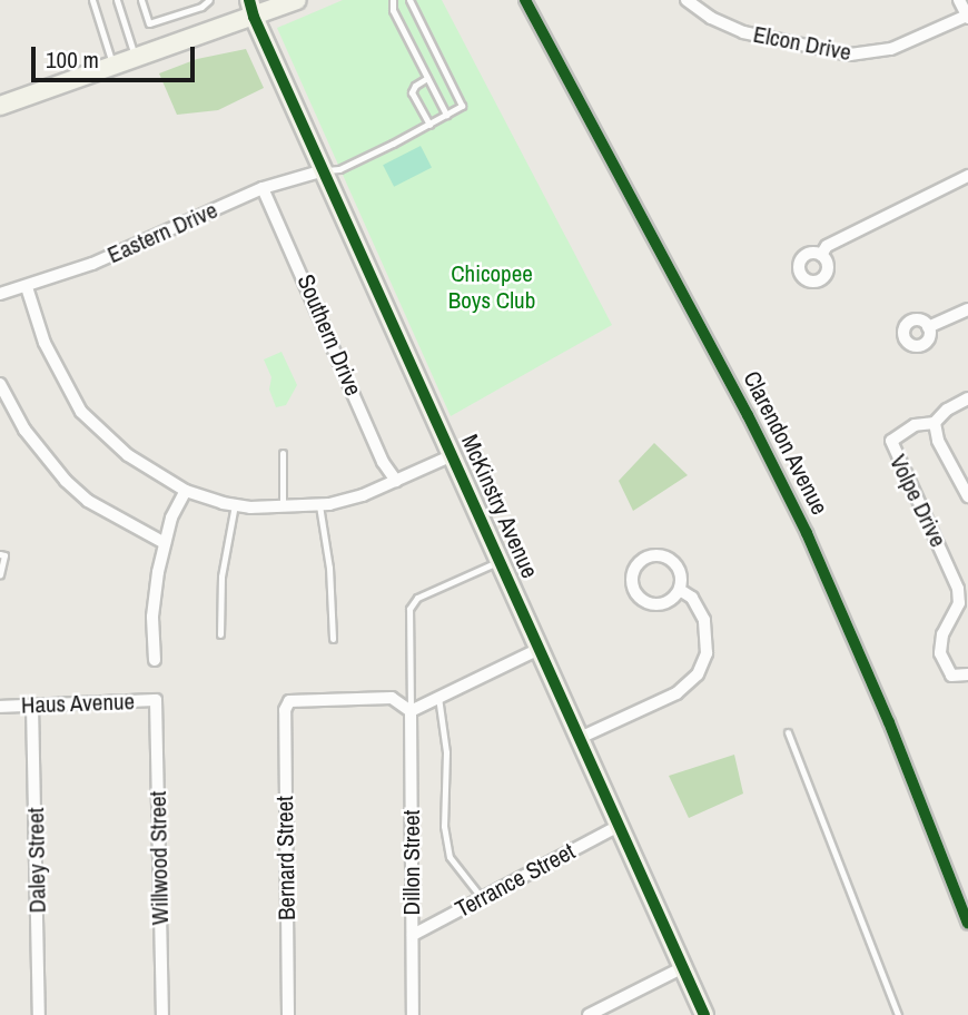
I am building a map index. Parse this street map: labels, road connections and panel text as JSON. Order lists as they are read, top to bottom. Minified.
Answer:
{"streets":{"street":["Elcon Drive","Eastern Drive","Southern Drive","Clarendon Avenue","Volpe Drive","McKinstry Avenue","Haus Avenue","Willwood Street","Bernard Street","Daley Street","Dillon Street","Terrance Street"]},"crossings":[["Eastern Drive","Southern Drive"],["Eastern Drive","McKinstry Avenue"],["McKinstry Avenue","Terrance Street"],["Haus Avenue","Willwood Street"],["Haus Avenue","Daley Street"],["Bernard Street","Dillon Street"],["Dillon Street","Terrance Street"]],"parks":["Chicopee Boys Club"],"scale_bar":"100 m"}
